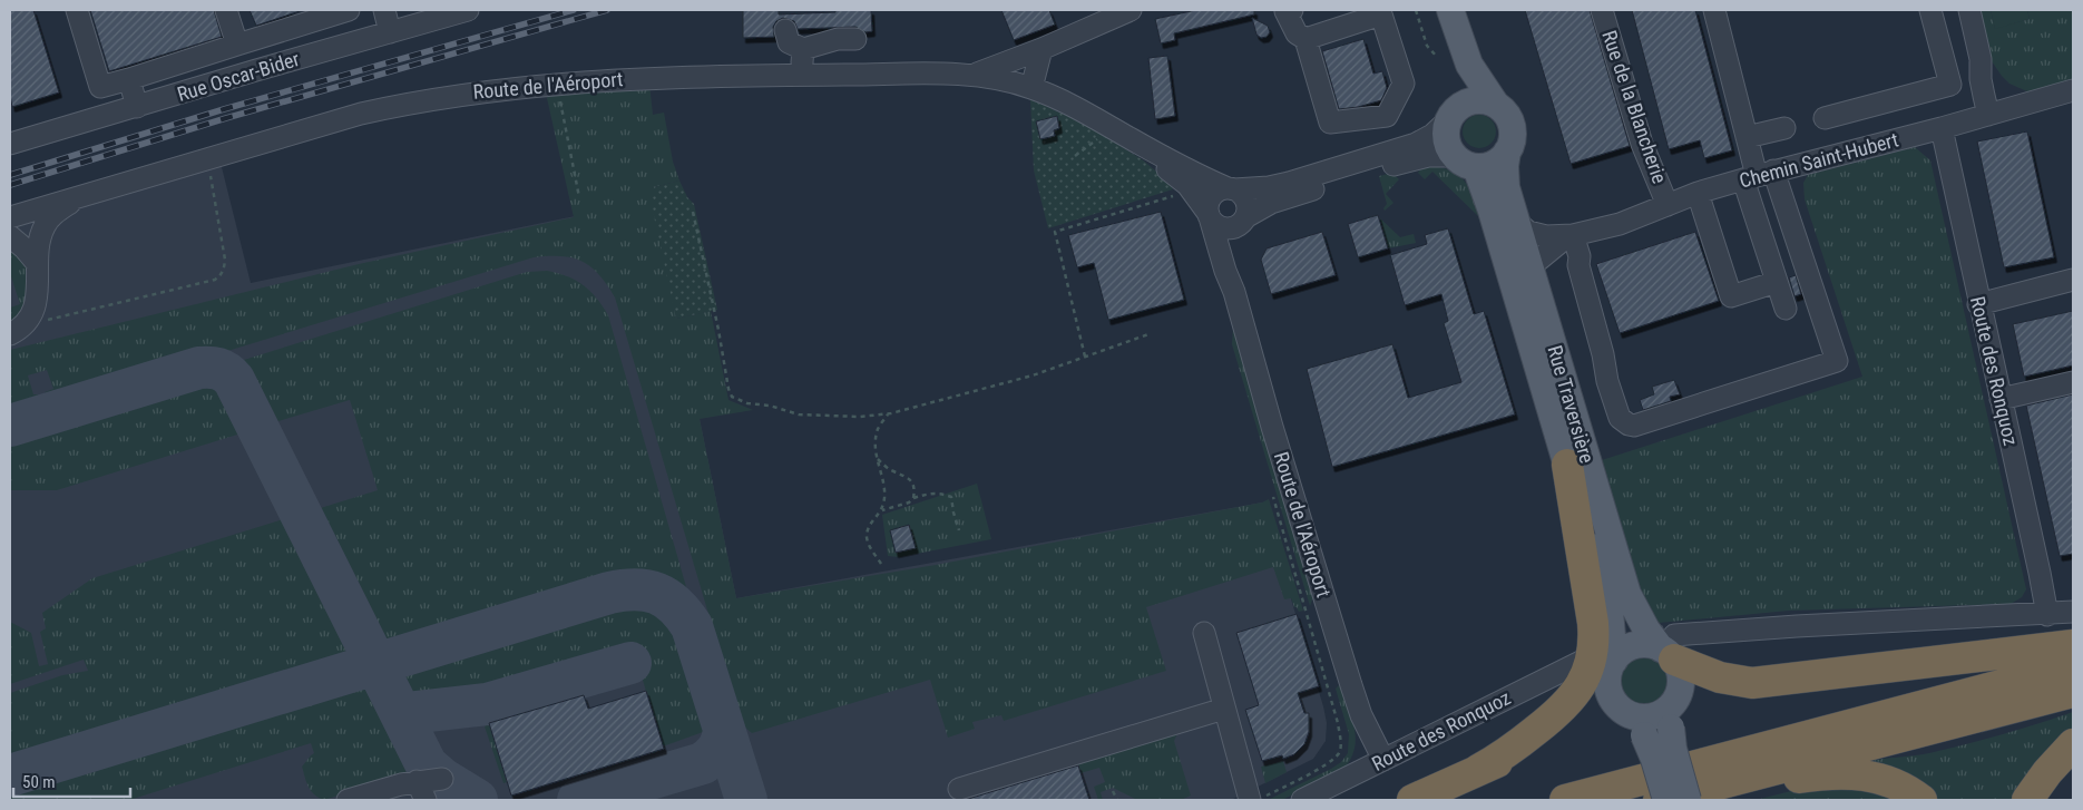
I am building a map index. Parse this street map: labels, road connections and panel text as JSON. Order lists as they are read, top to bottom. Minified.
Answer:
{"streets":{"main road":["Rue Traversière"],"street":["Rue Oscar-Bider","Route de l'Aéroport","Rue de la Blancherie","Chemin Saint-Hubert","Route des Ronquoz"]},"crossings":[["Route de l'Aéroport","Route des Ronquoz"],["Route de l'Aéroport","Rue Traversière"],["Rue de la Blancherie","Chemin Saint-Hubert"],["Chemin Saint-Hubert","Route des Ronquoz"],["Chemin Saint-Hubert","Rue Traversière"],["Route des Ronquoz","Rue Traversière"]],"scale_bar":"50 m"}
